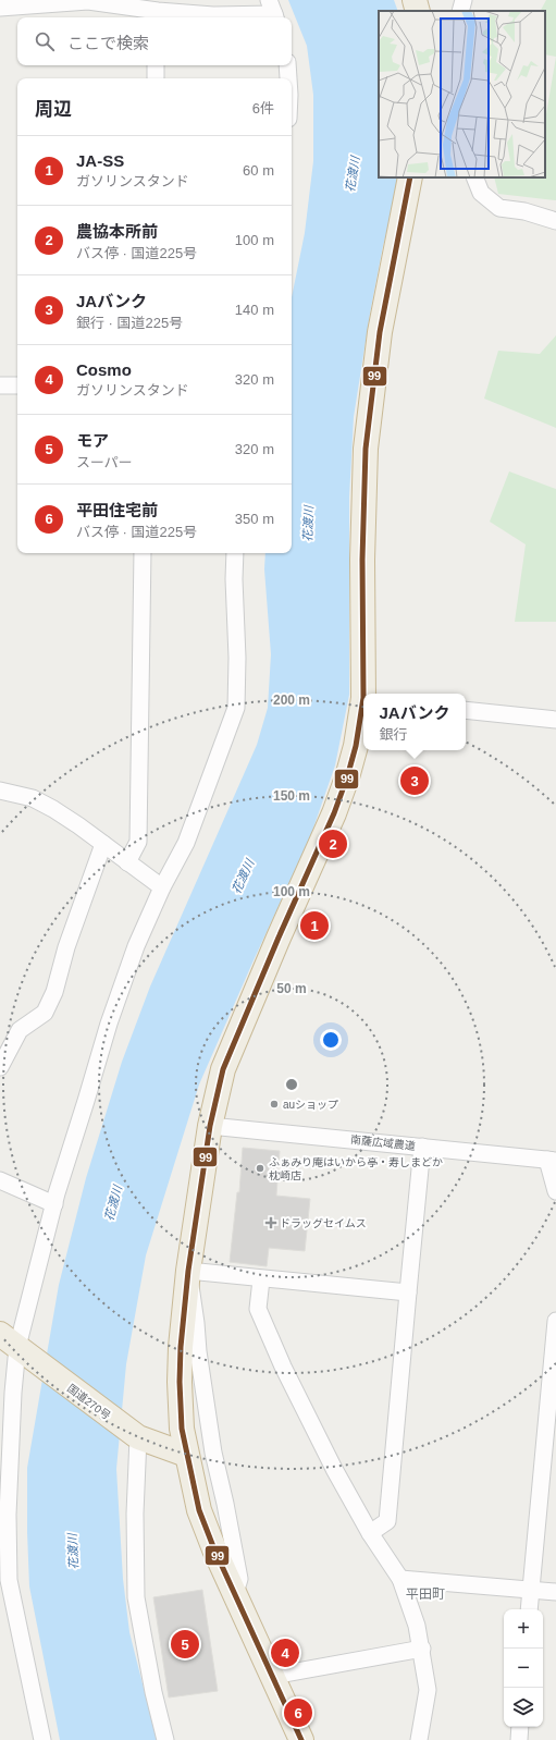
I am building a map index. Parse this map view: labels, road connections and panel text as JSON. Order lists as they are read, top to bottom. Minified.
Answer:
{"streets":{"highway":["国道270号"],"street":["南薩広域農道"]},"districts":["平田町"],"water":["花渡川"],"places":{"other":["auショップ","ふぁみり庵はいから亭・寿しまどか 枕崎店"],"health":["ドラッグセイムス"]},"lines":["transit line 99"],"page":{"search":"ここで検索","heading":["周辺","6件"],"list":[{"mark":"1","name":"JA-SS","note":"ガソリンスタンド","value":"60 m"},{"mark":"2","name":"農協本所前","note":"バス停 · 国道225号","value":"100 m"},{"mark":"3","name":"JAバンク","note":"銀行 · 国道225号","value":"140 m"},{"mark":"4","name":"Cosmo","note":"ガソリンスタンド","value":"320 m"},{"mark":"5","name":"モア","note":"スーパー","value":"320 m"},{"mark":"6","name":"平田住宅前","note":"バス停 · 国道225号","value":"350 m"}],"popup":["JAバンク","銀行"],"pins":["3","2","1","5","4","6"],"map_buttons":["+","−"]},"rings":["200 m","150 m","100 m","50 m"]}
